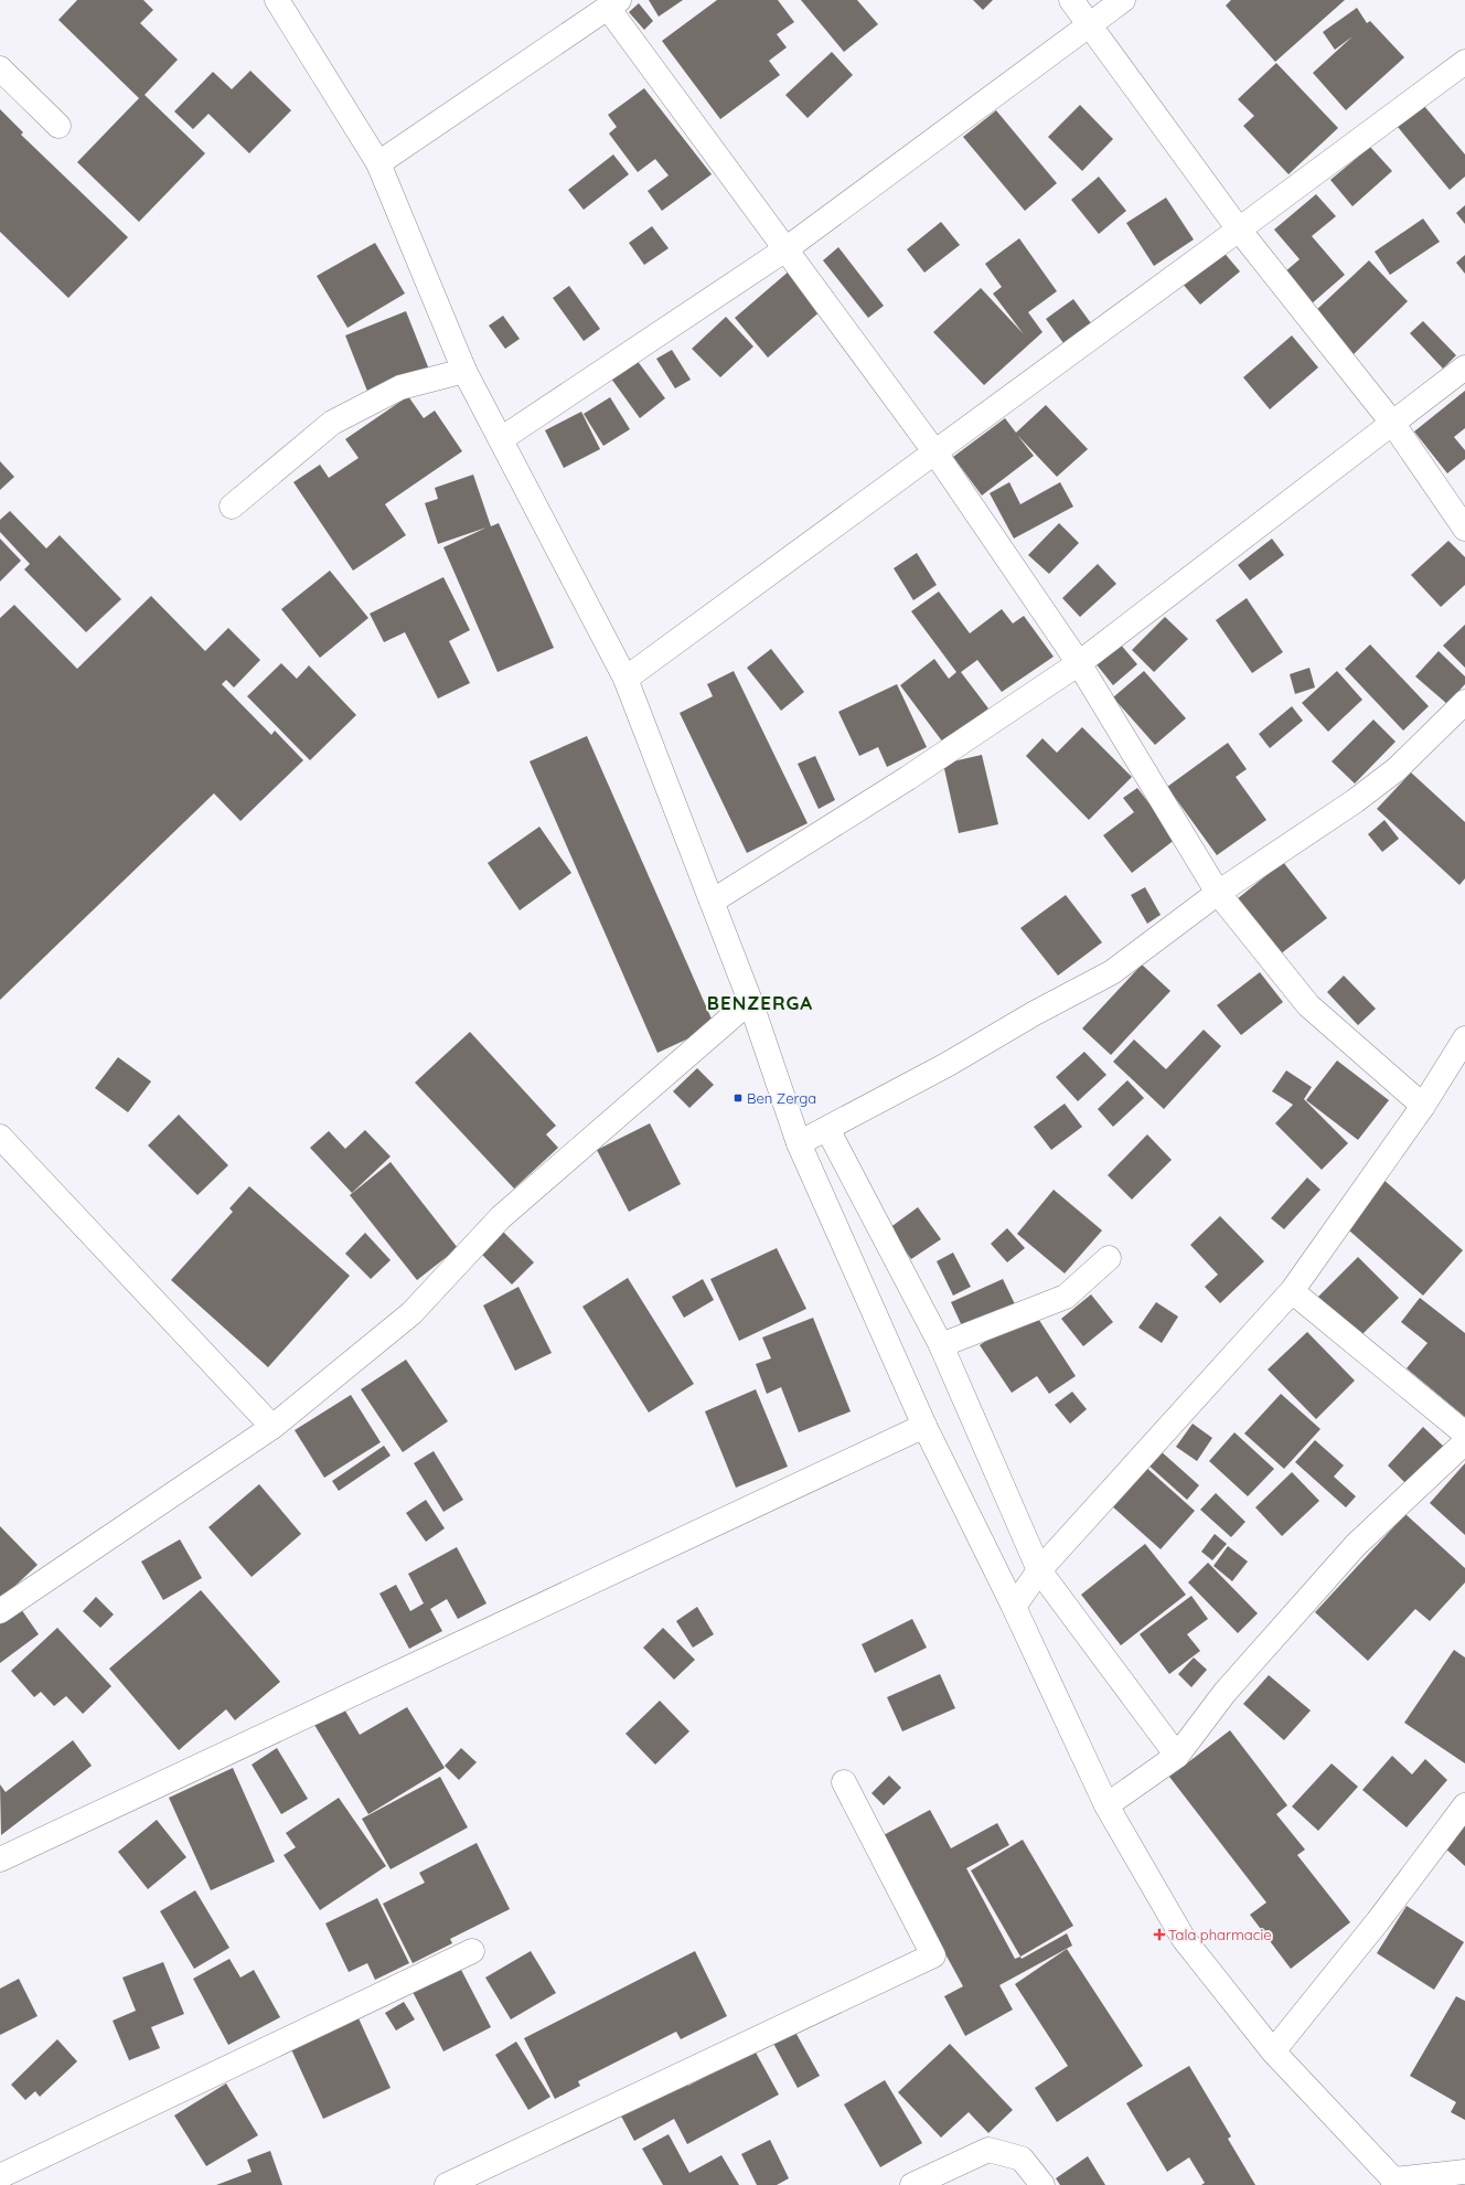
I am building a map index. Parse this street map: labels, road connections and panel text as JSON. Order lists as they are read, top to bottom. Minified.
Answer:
{"districts":["BENZERGA"],"places":{"transit":["Ben Zerga"],"health":["Tala pharmacie"]}}
